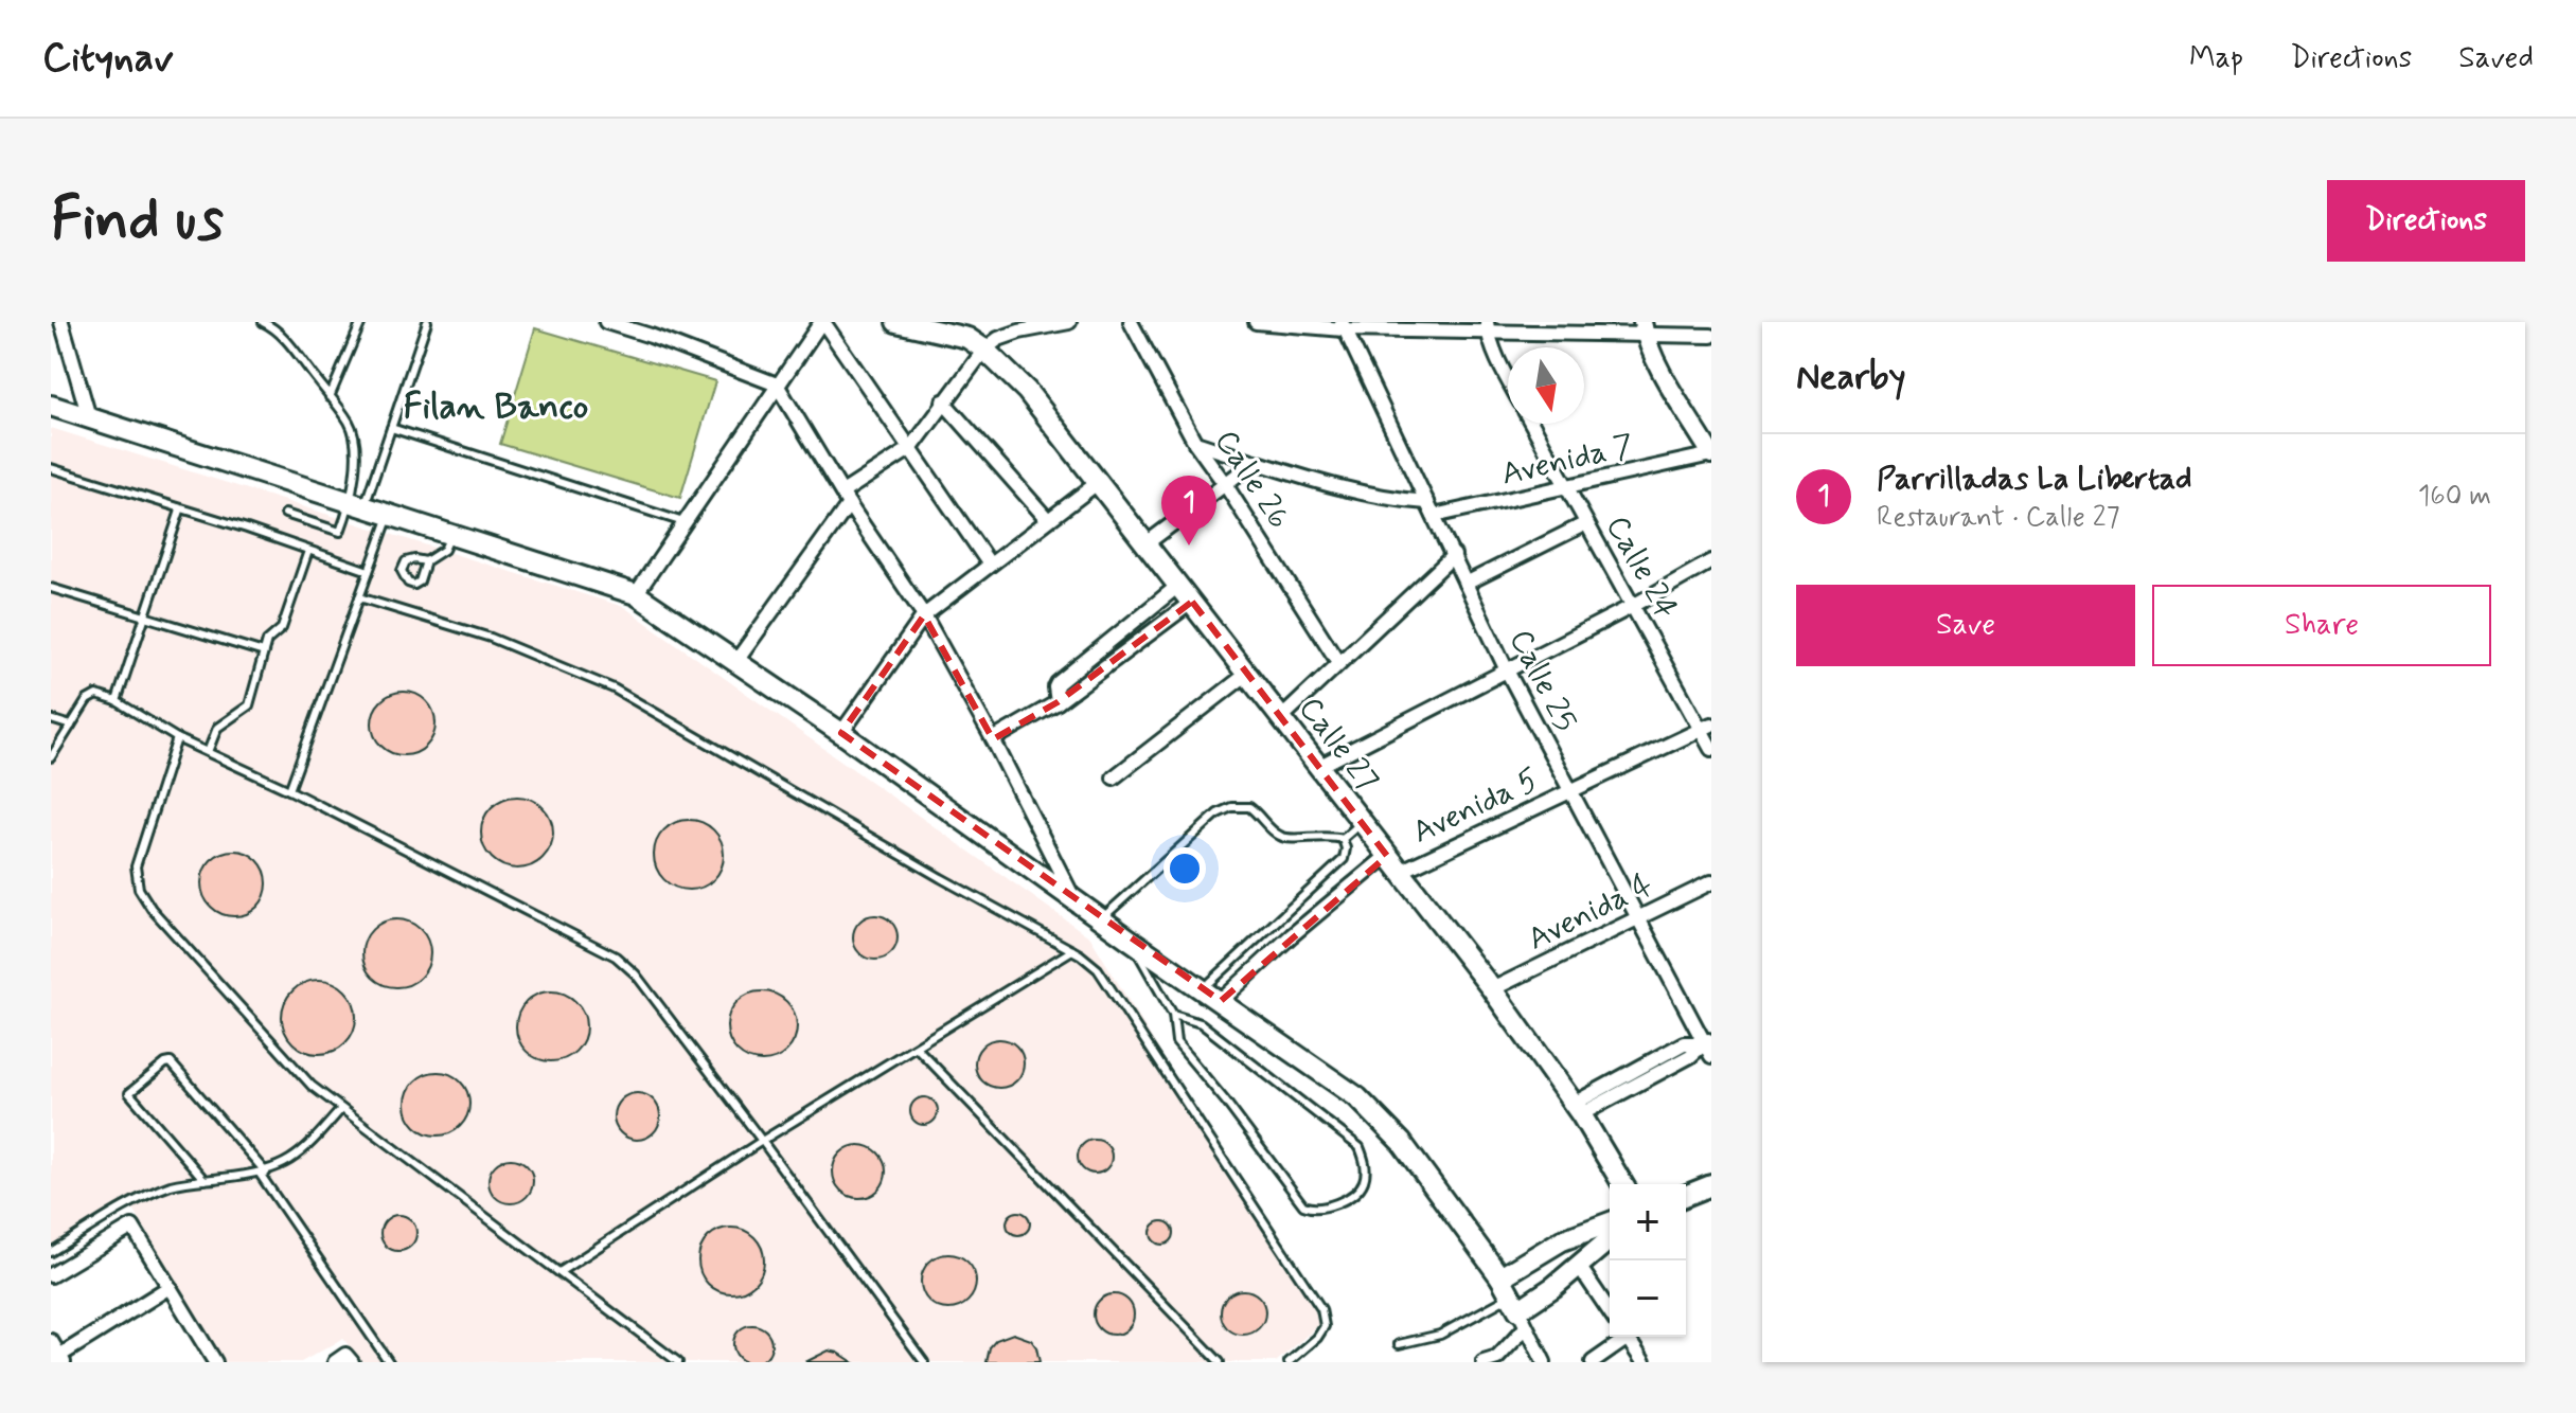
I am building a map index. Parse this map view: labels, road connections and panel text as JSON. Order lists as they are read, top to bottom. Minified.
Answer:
{"streets":{"main road":["Calle 27"],"street":["Avenida 7","Calle 26","Calle 24","Calle 25","Avenida 5","Avenida 4"]},"crossings":[["Avenida 7","Calle 24"],["Avenida 7","Calle 25"],["Calle 24","Avenida 5"],["Calle 25","Avenida 5"],["Calle 25","Avenida 4"],["Calle 27","Avenida 5"],["Calle 27","Avenida 4"]],"districts":["Filan Banco"],"north":"bottom","page":{"header":"Citynav","nav":["Map","Directions","Saved"],"buttons":["Directions",["Save","Share"]],"title":"Find us","heading":"Nearby","list":[{"mark":"1","name":"Parrilladas La Libertad","note":"Restaurant · Calle 27","value":"160 m"}],"pins":"1","map_buttons":["+","−"]}}
